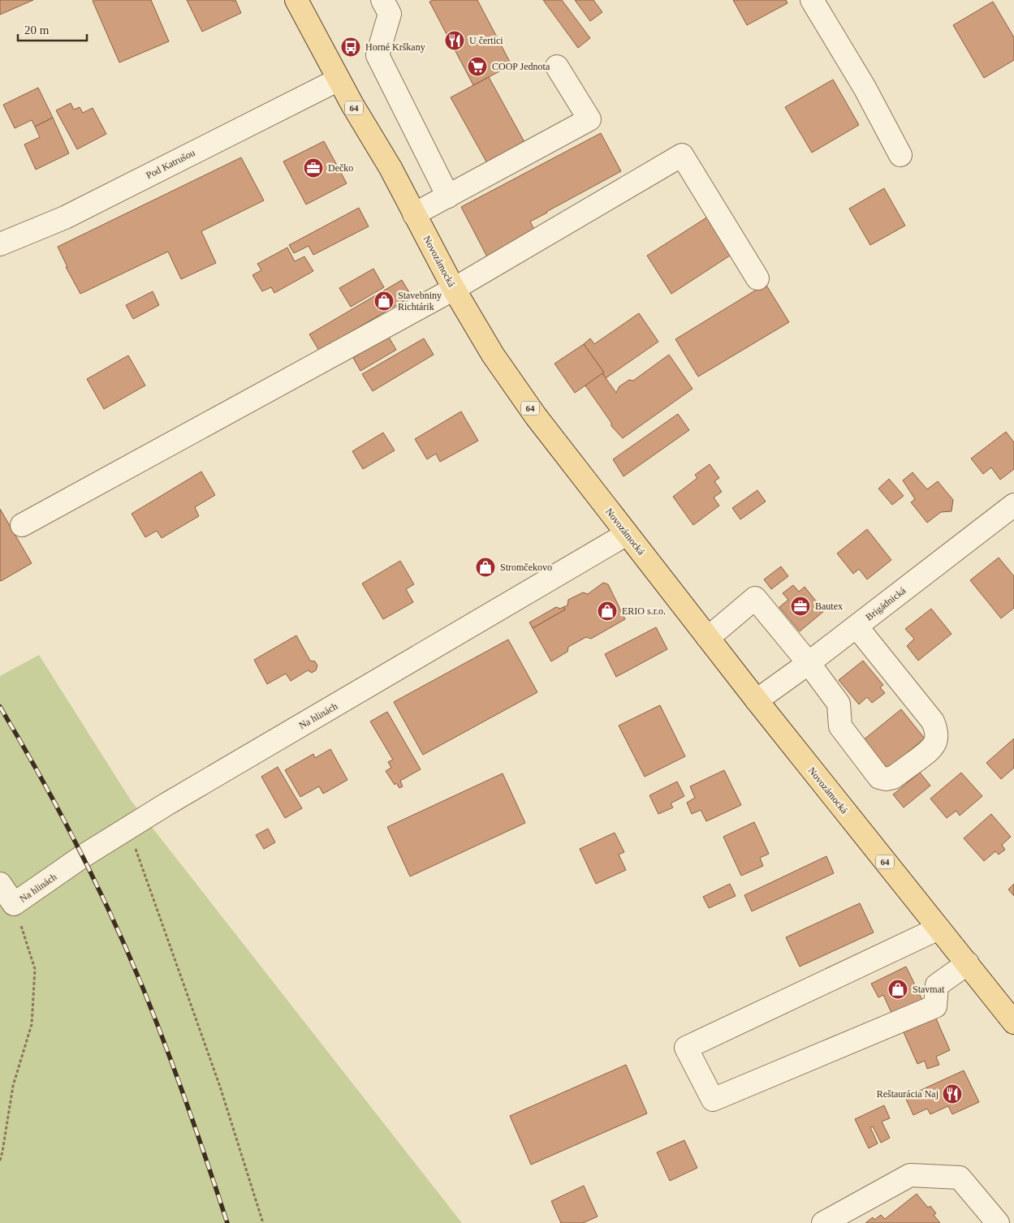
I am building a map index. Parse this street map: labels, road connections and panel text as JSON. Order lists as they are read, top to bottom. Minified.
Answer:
{"streets":{"main road":["64","Novozámocká"],"street":["Pod Katrušou","Brigádnická","Na hlinách"]},"crossings":[["Pod Katrušou","Novozámocká"],["Novozámocká","Brigádnická"],["Novozámocká","Na hlinách"]],"places":{"restaurant":["U čertici","Reštaurácia Naj"],"bus stop":["Horné Krškany"],"supermarket":["COOP Jednota"],"office":["Dečko","Bautex"],"shop":["Stavebniny Richtárik","Stromčekovo","ERIO s.r.o.","Stavmat"]},"scale_bar":"20 m"}
